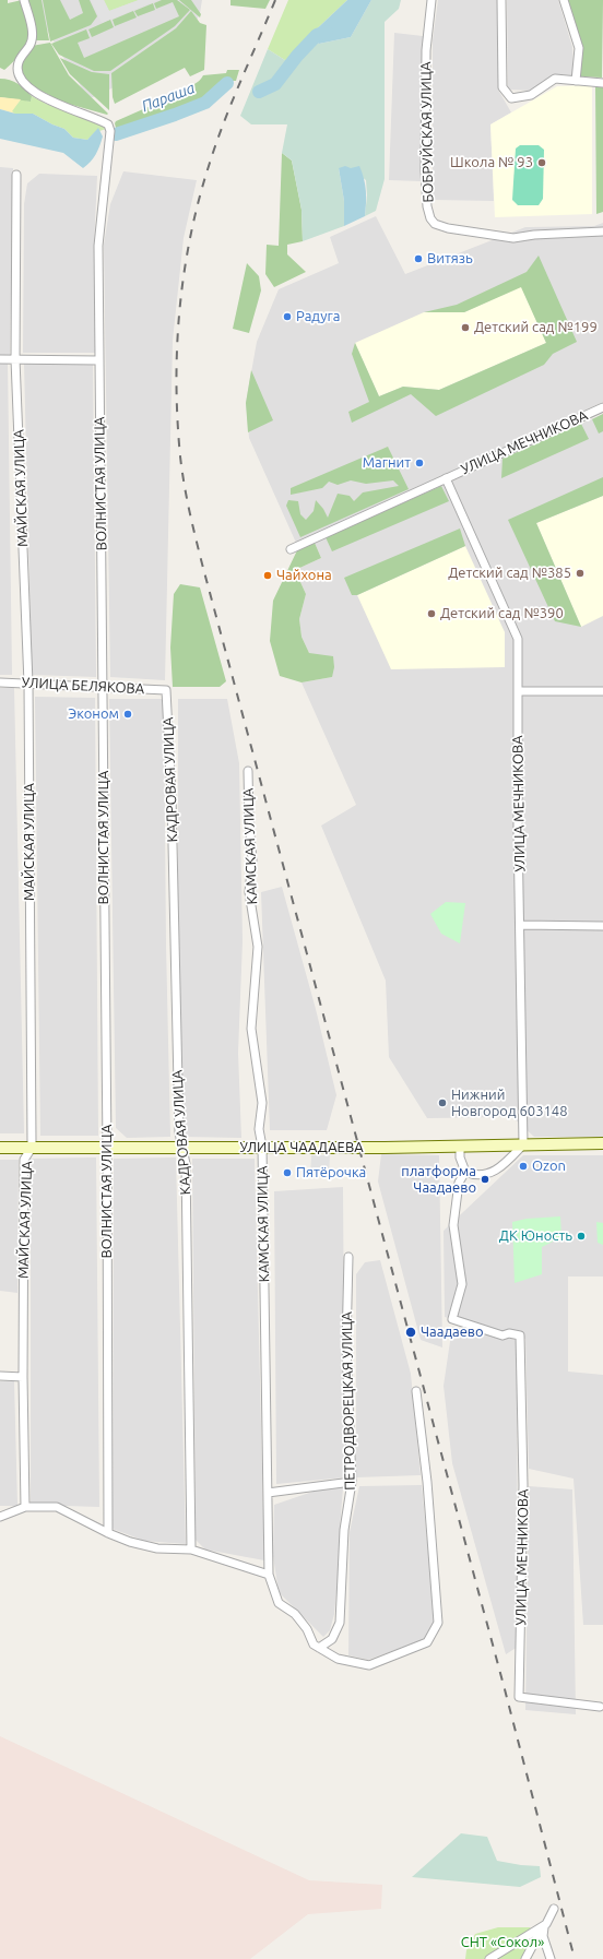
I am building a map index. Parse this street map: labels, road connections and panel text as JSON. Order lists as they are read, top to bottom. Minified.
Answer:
{"streets":{"street":["БОБРУЙСКАЯ УЛИЦА","УЛИЦА МЕЧНИКОВА","ВОЛНИСТАЯ УЛИЦА","МАЙСКАЯ УЛИЦА","УЛИЦА БЕЛЯКОВА","КАДРОВАЯ УЛИЦА","КАМСКАЯ УЛИЦА","УЛИЦА ЧААДАЕВА","ПЕТРОДВОРЕЦКАЯ УЛИЦА"]},"crossings":[["УЛИЦА МЕЧНИКОВА","УЛИЦА ЧААДАЕВА"],["ВОЛНИСТАЯ УЛИЦА","УЛИЦА БЕЛЯКОВА"],["ВОЛНИСТАЯ УЛИЦА","УЛИЦА ЧААДАЕВА"],["МАЙСКАЯ УЛИЦА","УЛИЦА БЕЛЯКОВА"],["МАЙСКАЯ УЛИЦА","УЛИЦА ЧААДАЕВА"],["УЛИЦА БЕЛЯКОВА","КАДРОВАЯ УЛИЦА"],["КАДРОВАЯ УЛИЦА","УЛИЦА ЧААДАЕВА"],["КАМСКАЯ УЛИЦА","УЛИЦА ЧААДАЕВА"],["КАМСКАЯ УЛИЦА","ПЕТРОДВОРЕЦКАЯ УЛИЦА"]],"water":["Параша"],"parks":["СНТ «Сокол»"],"places":["Школа № 93","Витязь","Радуга","Детский сад №199","Магнит","Детский сад №385","Чайхона","Детский сад №390","Эконом","Нижний Новгород 603148","Ozon","Пятёрочка","платформа Чаадаево","ДК Юность","Чаадаево"]}
